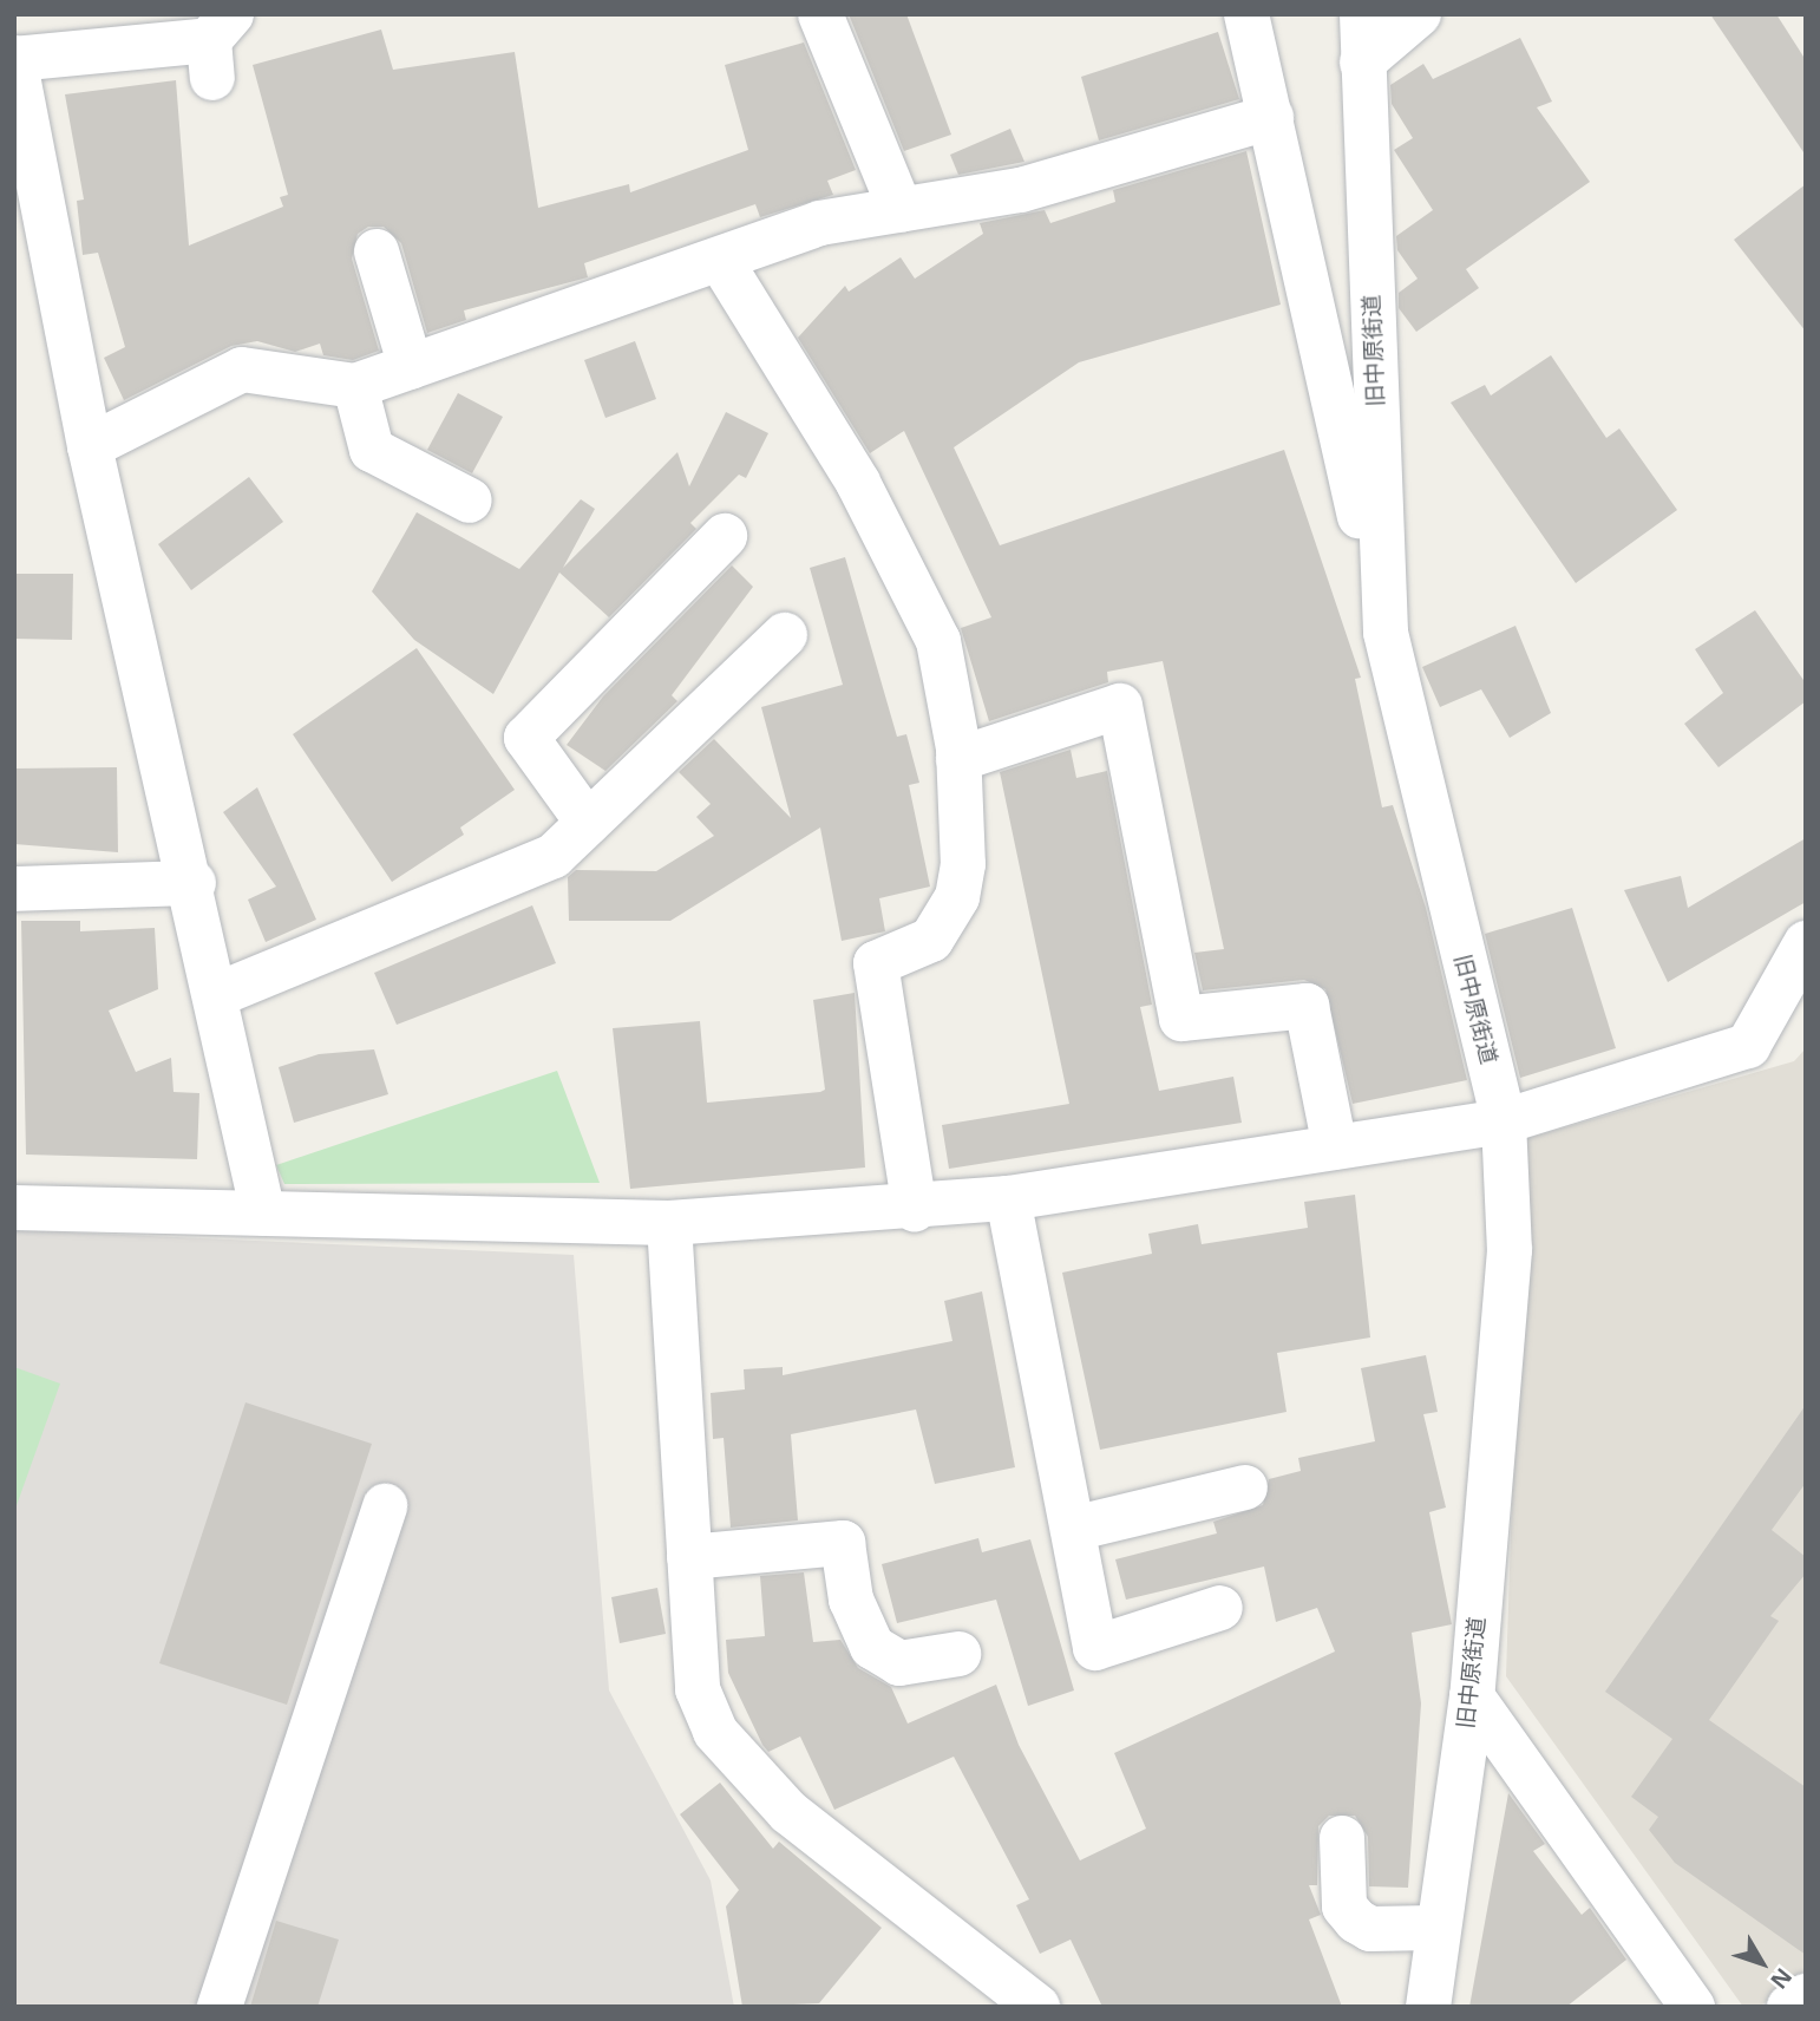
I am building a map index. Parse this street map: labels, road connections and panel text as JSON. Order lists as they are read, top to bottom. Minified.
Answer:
{"streets":{"street":["旧中原街道"]},"north":"bottom right"}
